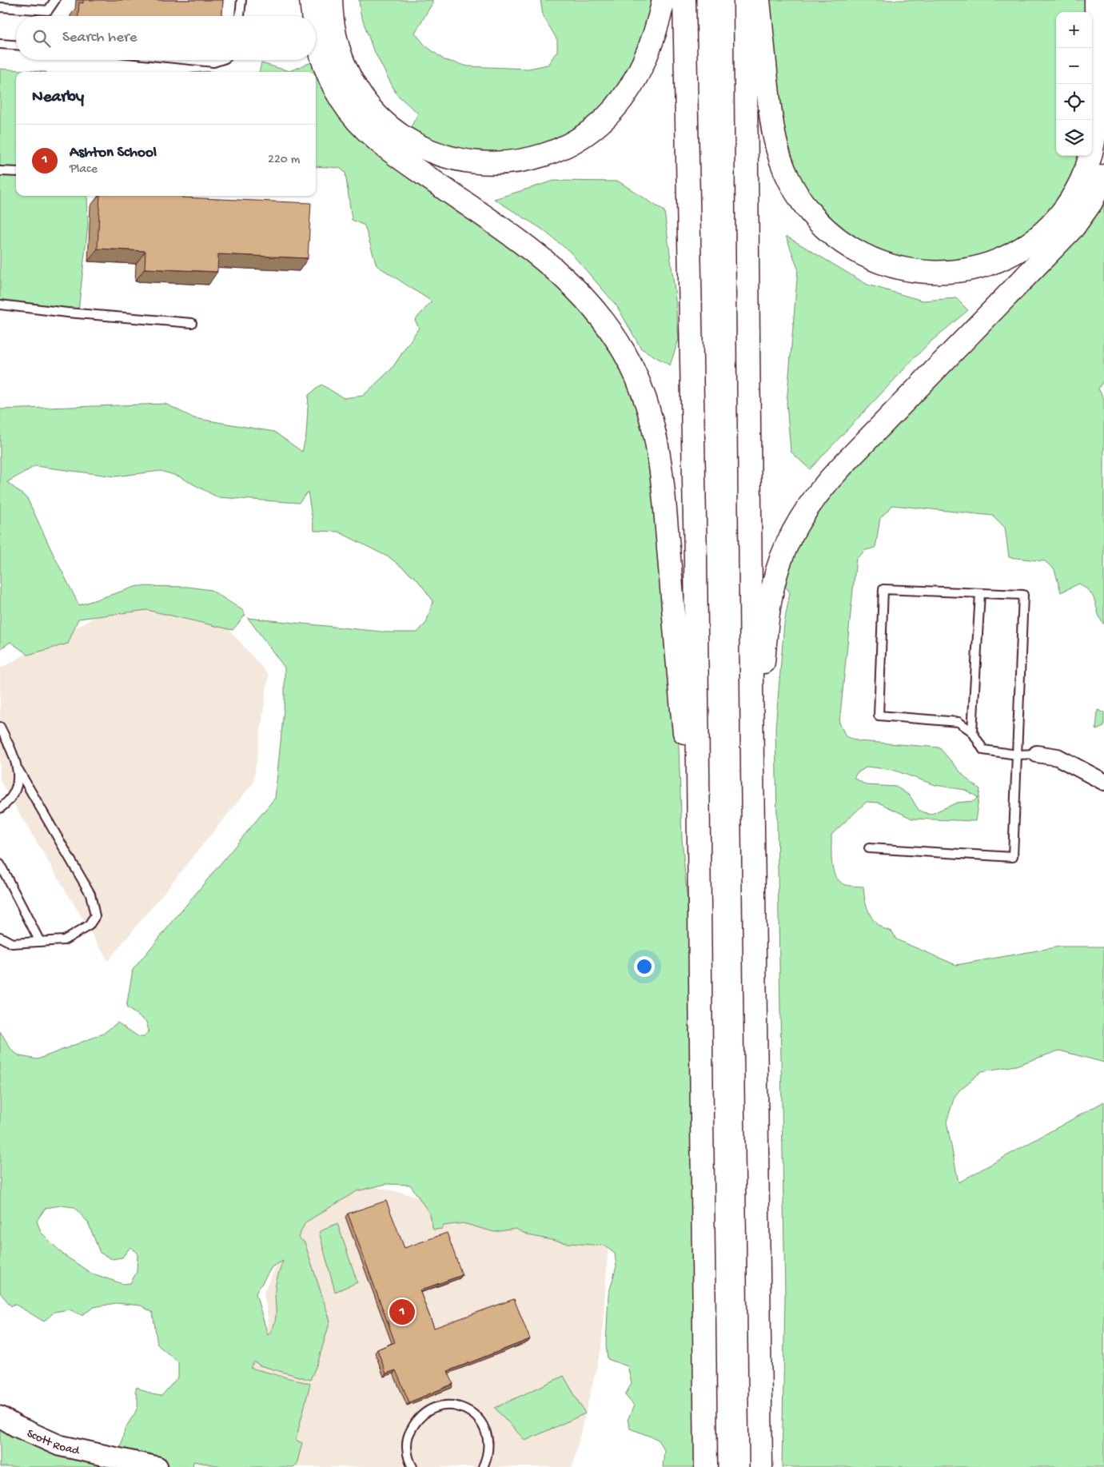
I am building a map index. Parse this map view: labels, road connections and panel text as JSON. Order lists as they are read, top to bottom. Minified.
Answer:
{"streets":{"street":["Scott Road"]},"page":{"map_buttons":["+","−"],"search":"Search here","heading":"Nearby","list":[{"mark":"1","name":"Ashton School","note":"Place","value":"220 m"}],"pins":"1"}}
